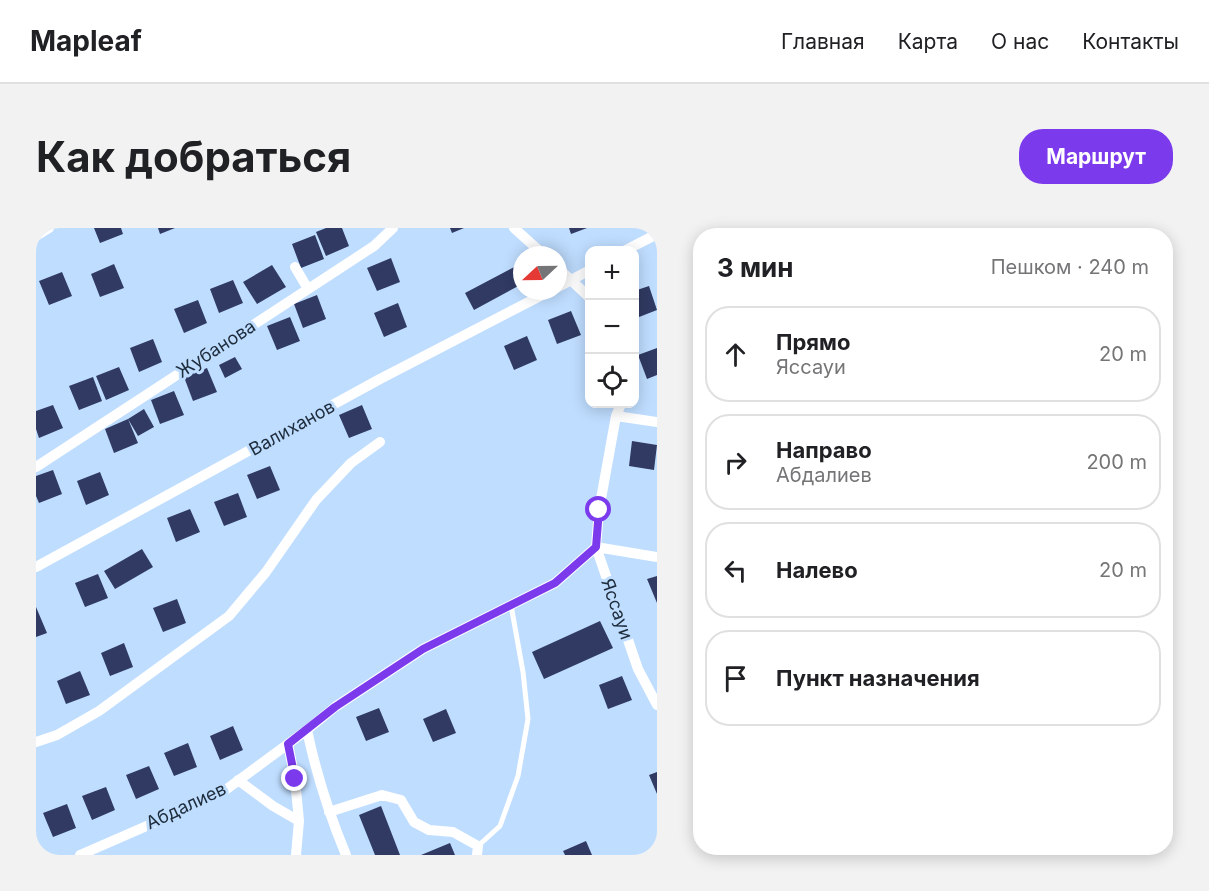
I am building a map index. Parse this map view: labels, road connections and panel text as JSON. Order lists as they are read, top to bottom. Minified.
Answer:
{"streets":{"street":["Жубанова","Валиханов","Яссауи","Абдалиев"]},"crossings":[["Яссауи","Абдалиев"]],"north":"left","page":{"header":"Mapleaf","nav":["Главная","Карта","О нас","Контакты"],"buttons":"Маршрут","title":"Как добраться","heading":["3 мин","Пешком · 240 m"],"map_buttons":["+","−"],"list":[["Прямо","Яссауи","20 m"],["Направо","Абдалиев","200 m"],["Налево","20 m"],"Пункт назначения"]}}
